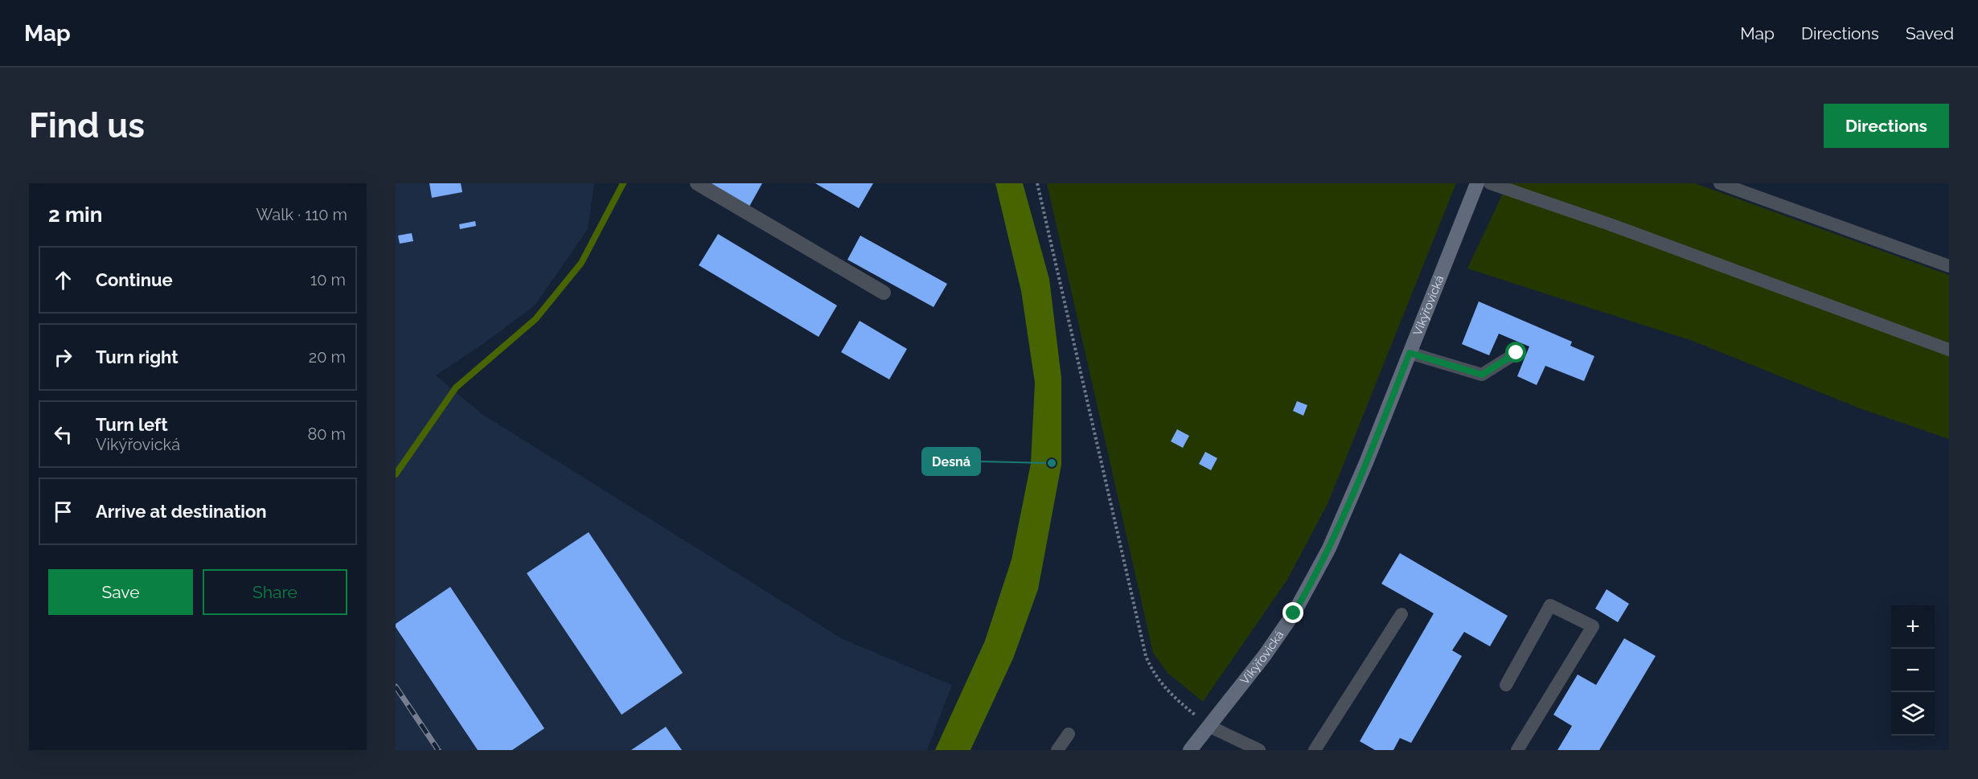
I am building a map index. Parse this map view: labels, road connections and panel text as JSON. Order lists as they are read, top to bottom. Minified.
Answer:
{"streets":{"street":["Vikýřovická"]},"places":["Desná"],"page":{"header":"Map","nav":["Map","Directions","Saved"],"buttons":["Directions",["Save","Share"]],"title":"Find us","heading":["2 min","Walk · 110 m"],"list":[["Continue","10 m"],["Turn right","20 m"],["Turn left","Vikýřovická","80 m"],"Arrive at destination"],"map_buttons":["+","−"]}}
